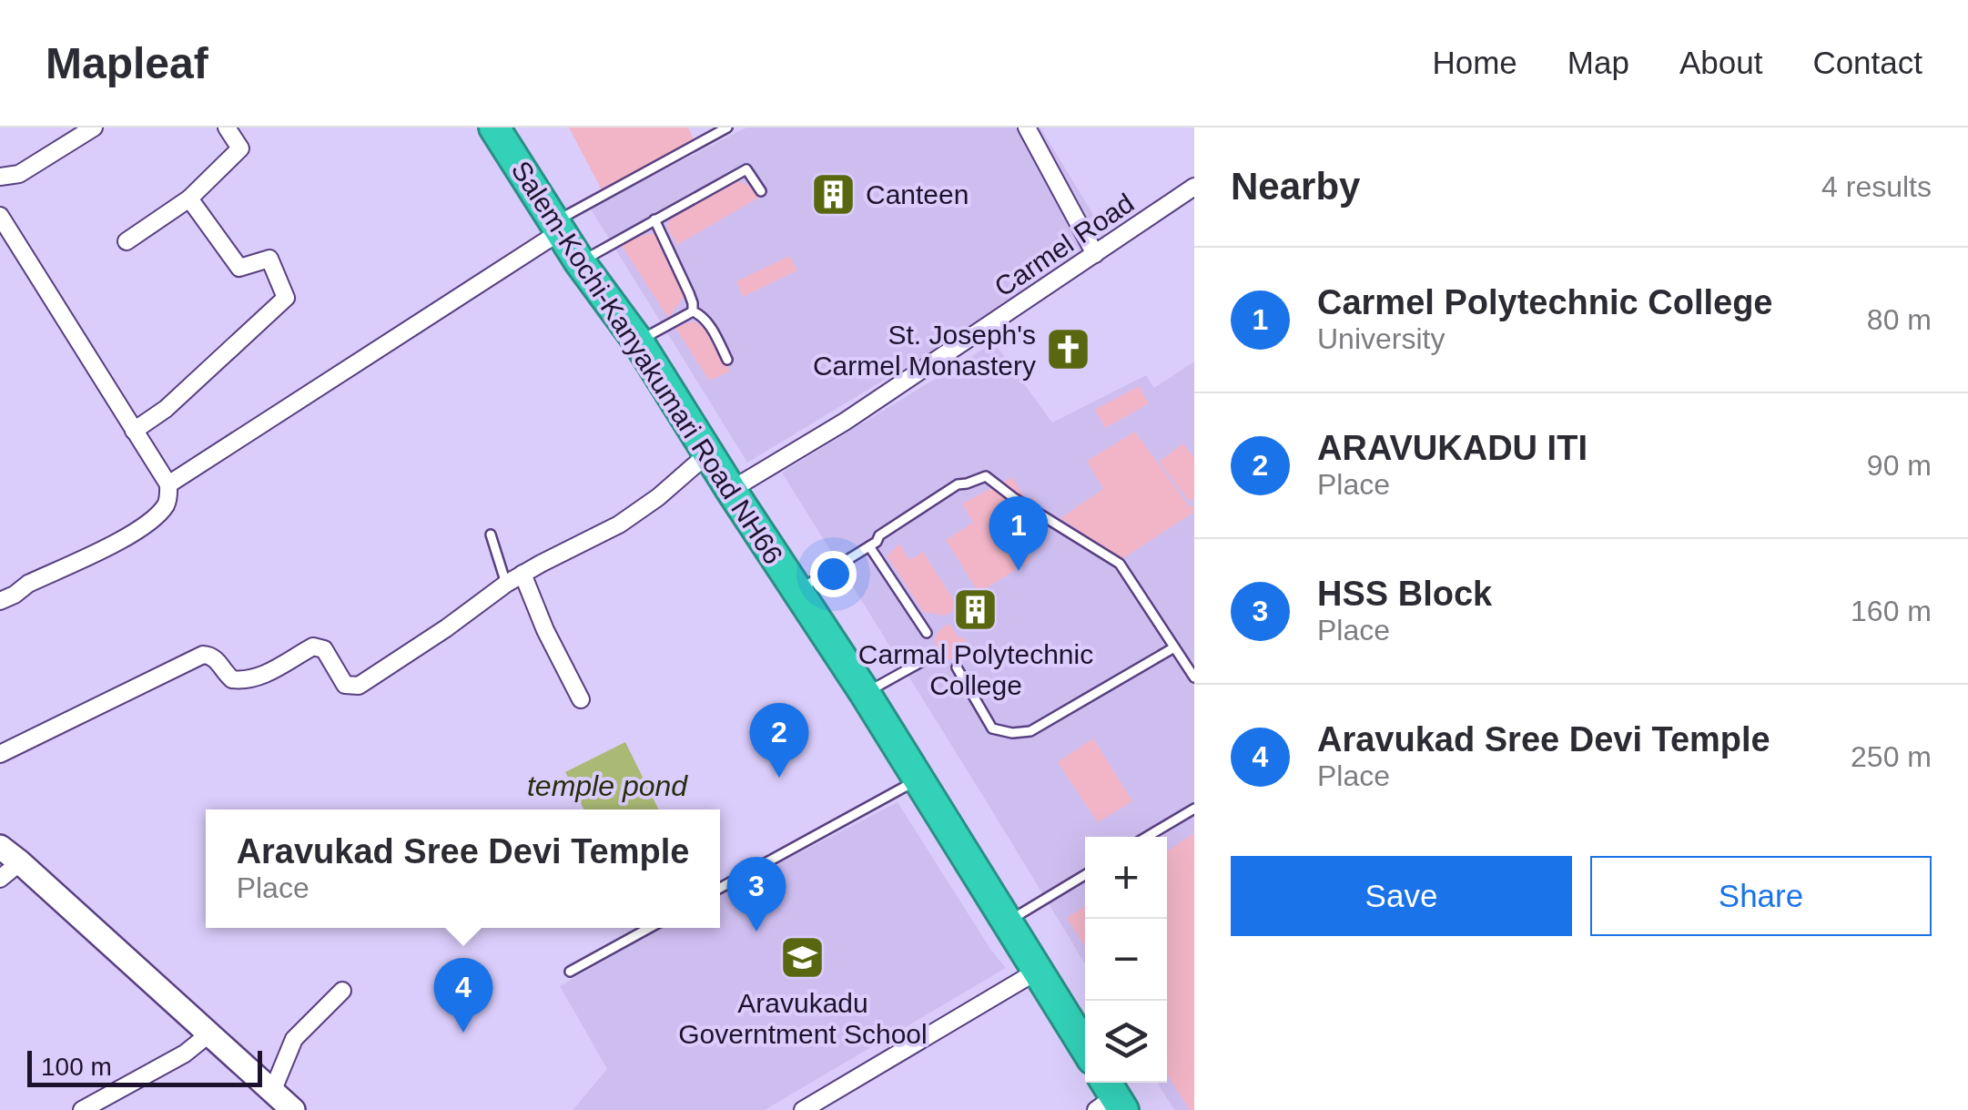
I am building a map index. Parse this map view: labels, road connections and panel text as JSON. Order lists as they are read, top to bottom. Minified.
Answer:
{"streets":{"highway":["Salem-Kochi-Kanyakumari Road NH66"],"street":["Carmel Road"]},"crossings":[["Carmel Road","Salem-Kochi-Kanyakumari Road NH66"]],"water":["temple pond"],"places":{"building":["Canteen","Carmal Polytechnic College"],"church":["St. Joseph's Carmel Monastery"],"school or university":["Aravukadu Governtment School"]},"scale_bar":"100 m","page":{"header":"Mapleaf","nav":["Home","Map","About","Contact"],"heading":["Nearby","4 results"],"list":[{"mark":"1","name":"Carmel Polytechnic College","note":"University","value":"80 m"},{"mark":"2","name":"ARAVUKADU ITI","note":"Place","value":"90 m"},{"mark":"3","name":"HSS Block","note":"Place","value":"160 m"},{"mark":"4","name":"Aravukad Sree Devi Temple","note":"Place","value":"250 m"}],"pins":["1","2","3","4"],"popup":["Aravukad Sree Devi Temple","Place"],"buttons":["Save","Share"],"map_buttons":["+","−"],"scale":"100 m"}}
